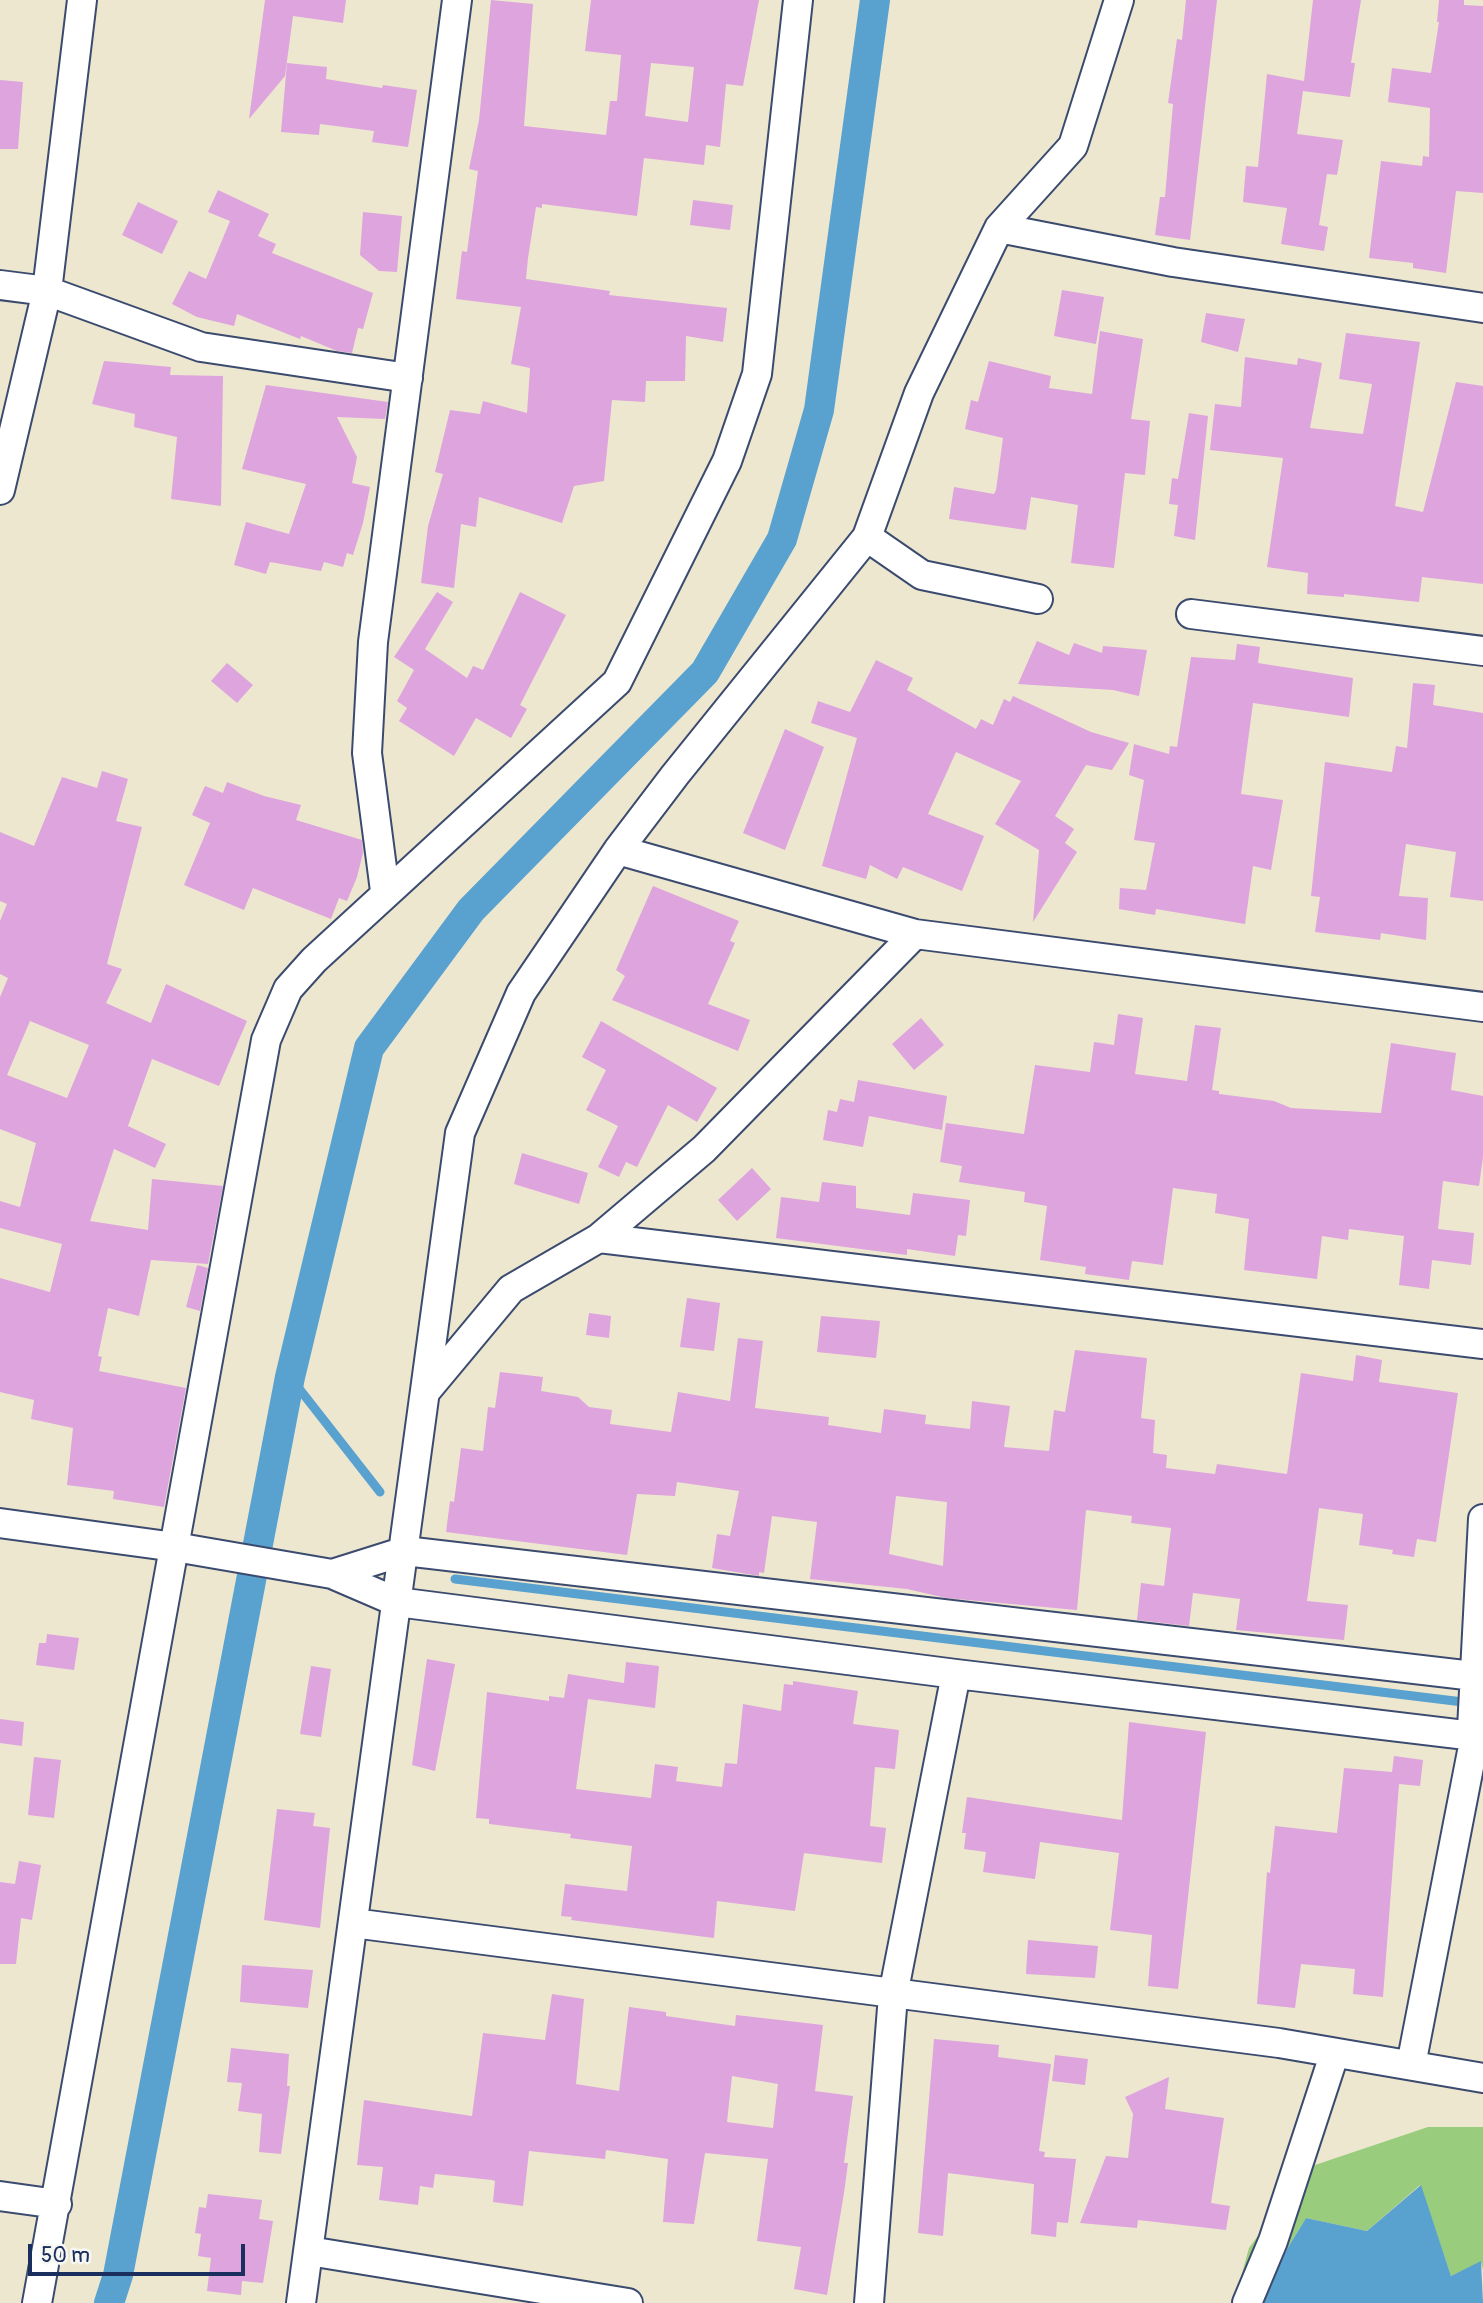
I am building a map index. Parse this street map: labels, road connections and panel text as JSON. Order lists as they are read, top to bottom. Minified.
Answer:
{"scale_bar":"50 m"}
